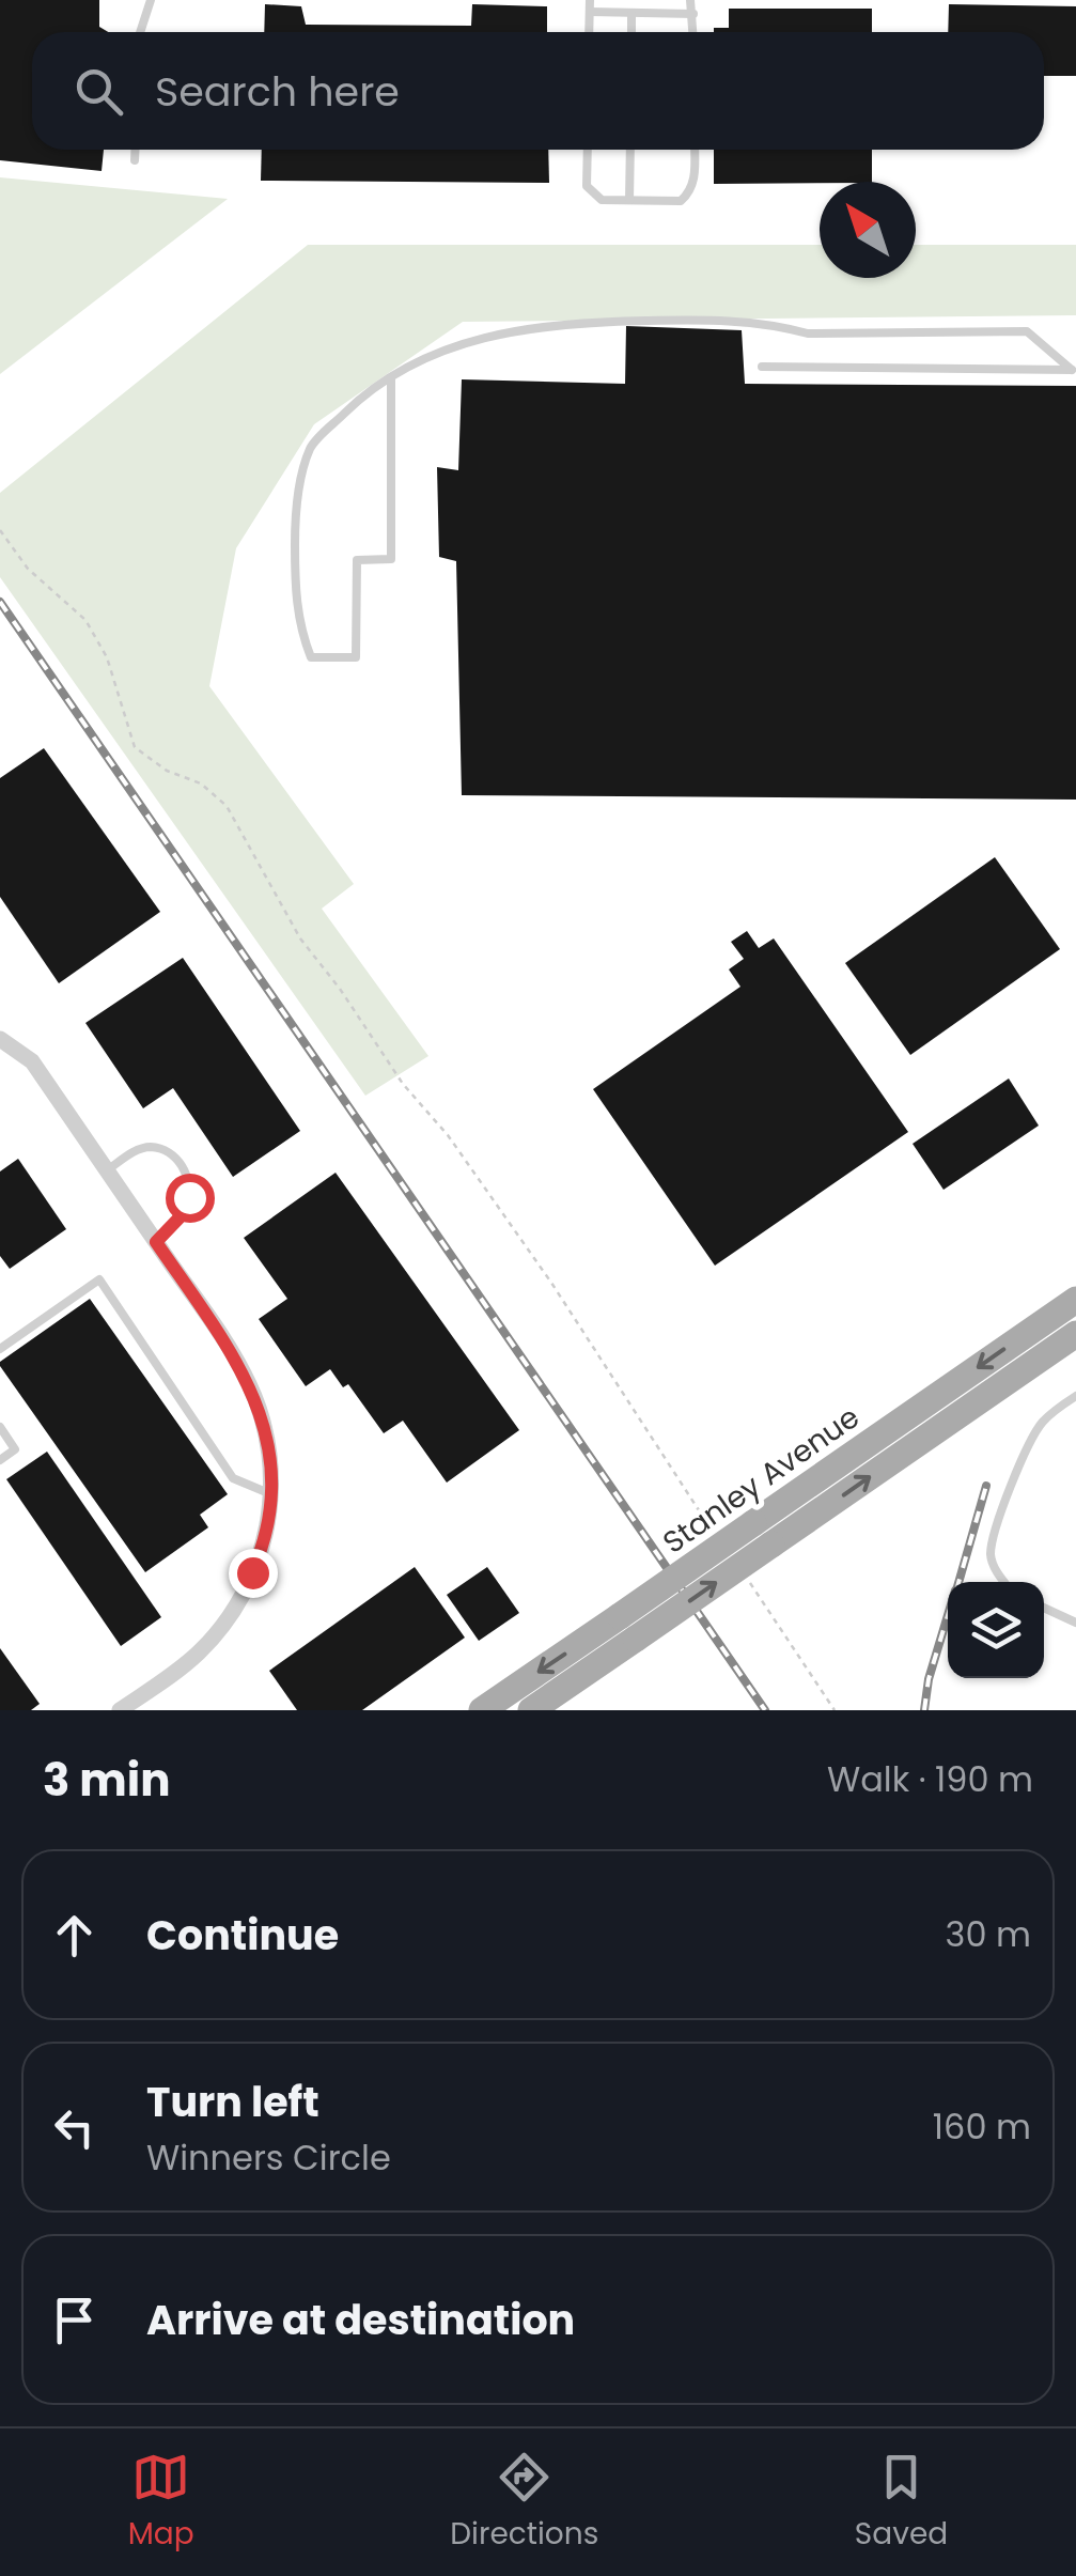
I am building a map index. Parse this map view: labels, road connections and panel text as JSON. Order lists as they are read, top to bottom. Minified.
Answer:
{"streets":{"main road":["Stanley Avenue"]},"north":"top left","page":{"search":"Search here","heading":["3 min","Walk · 190 m"],"list":[["Continue","30 m"],["Turn left","Winners Circle","160 m"],"Arrive at destination"],"nav":["Map","Directions","Saved"]}}
